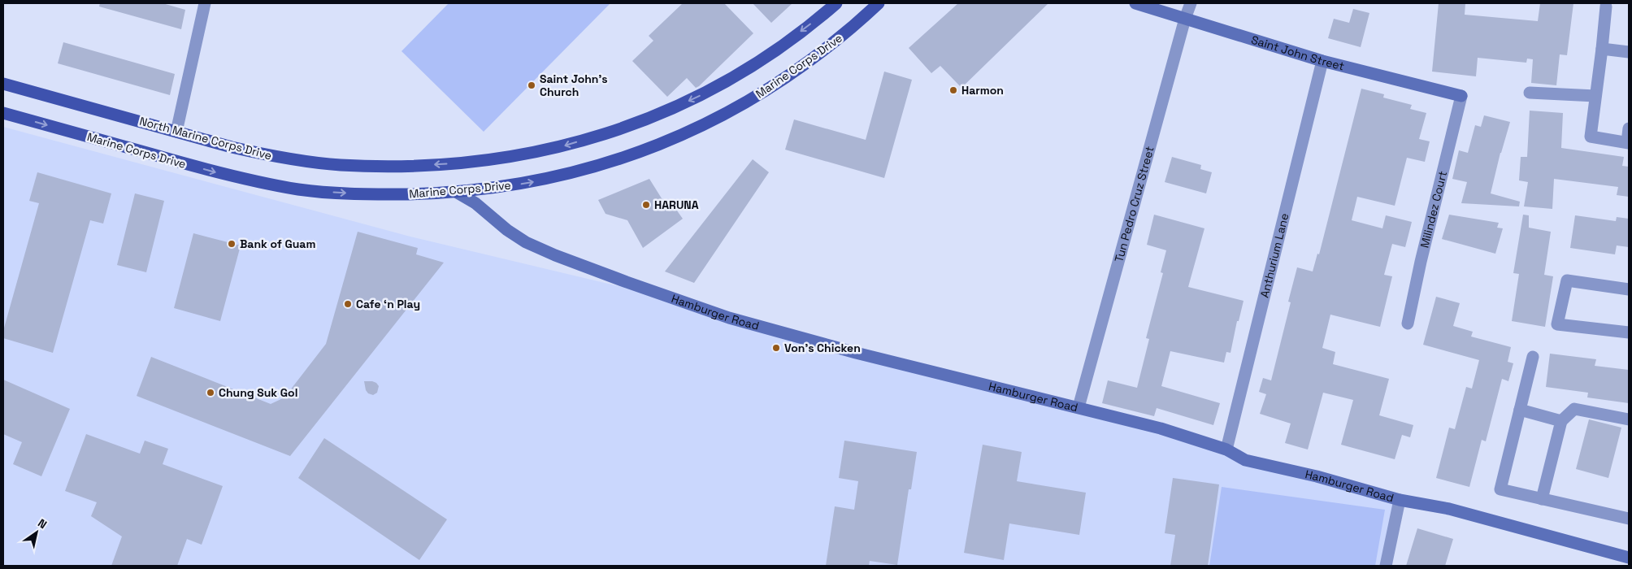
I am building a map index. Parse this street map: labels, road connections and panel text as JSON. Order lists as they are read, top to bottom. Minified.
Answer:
{"streets":{"main road":["Marine Corps Drive","North Marine Corps Drive"],"street":["Saint John Street","Tun Pedro Cruz Street","Milindez Court","Anthurium Lane","Hamburger Road"]},"crossings":[["Saint John Street","Tun Pedro Cruz Street"],["Saint John Street","Milindez Court"],["Saint John Street","Anthurium Lane"],["Marine Corps Drive","Hamburger Road"],["Tun Pedro Cruz Street","Hamburger Road"],["Anthurium Lane","Hamburger Road"]],"one_way":["Marine Corps Drive","North Marine Corps Drive"],"places":["Saint John's Church","Harmon","HARUNA","Bank of Guam","Cafe ‘n Play","Von's Chicken","Chung Suk Gol"],"north":"top right"}
